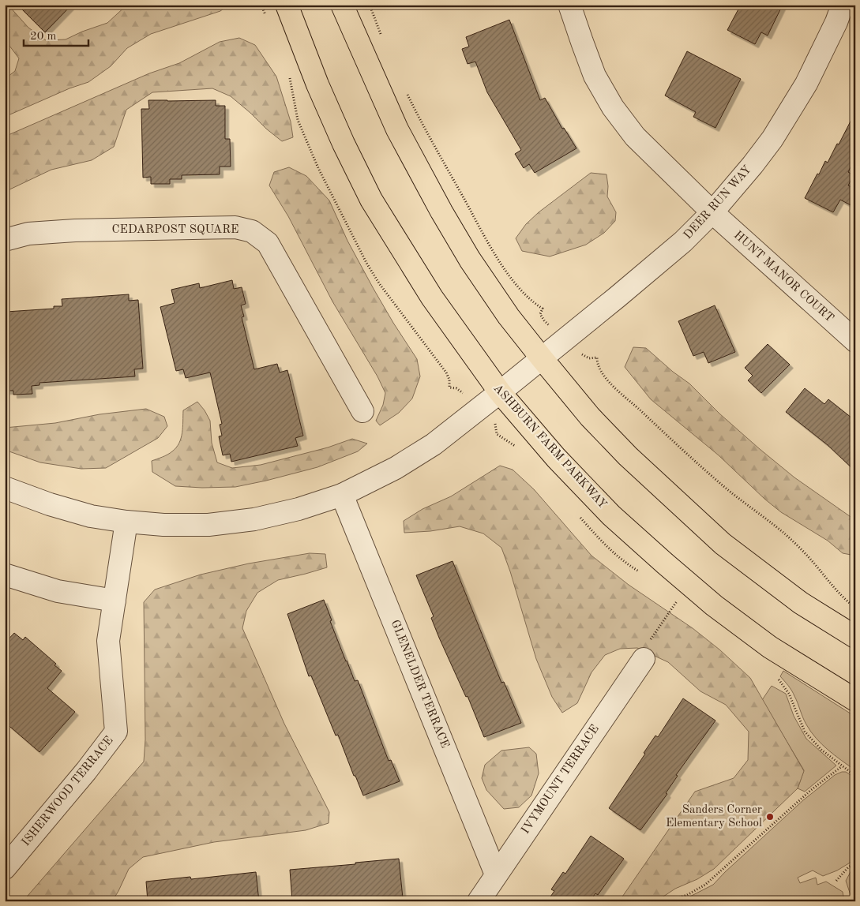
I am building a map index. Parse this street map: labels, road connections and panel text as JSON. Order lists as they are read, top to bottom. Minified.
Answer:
{"streets":{"main road":["ASHBURN FARM PARKWAY"],"street":["DEER RUN WAY","CEDARPOST SQUARE","HUNT MANOR COURT","GLENELDER TERRACE","IVYMOUNT TERRACE","ISHERWOOD TERRACE"]},"crossings":[["DEER RUN WAY","HUNT MANOR COURT"],["DEER RUN WAY","ASHBURN FARM PARKWAY"],["DEER RUN WAY","GLENELDER TERRACE"],["DEER RUN WAY","ISHERWOOD TERRACE"],["GLENELDER TERRACE","IVYMOUNT TERRACE"]],"places":["Sanders Corner Elementary School"],"scale_bar":"20 m"}
